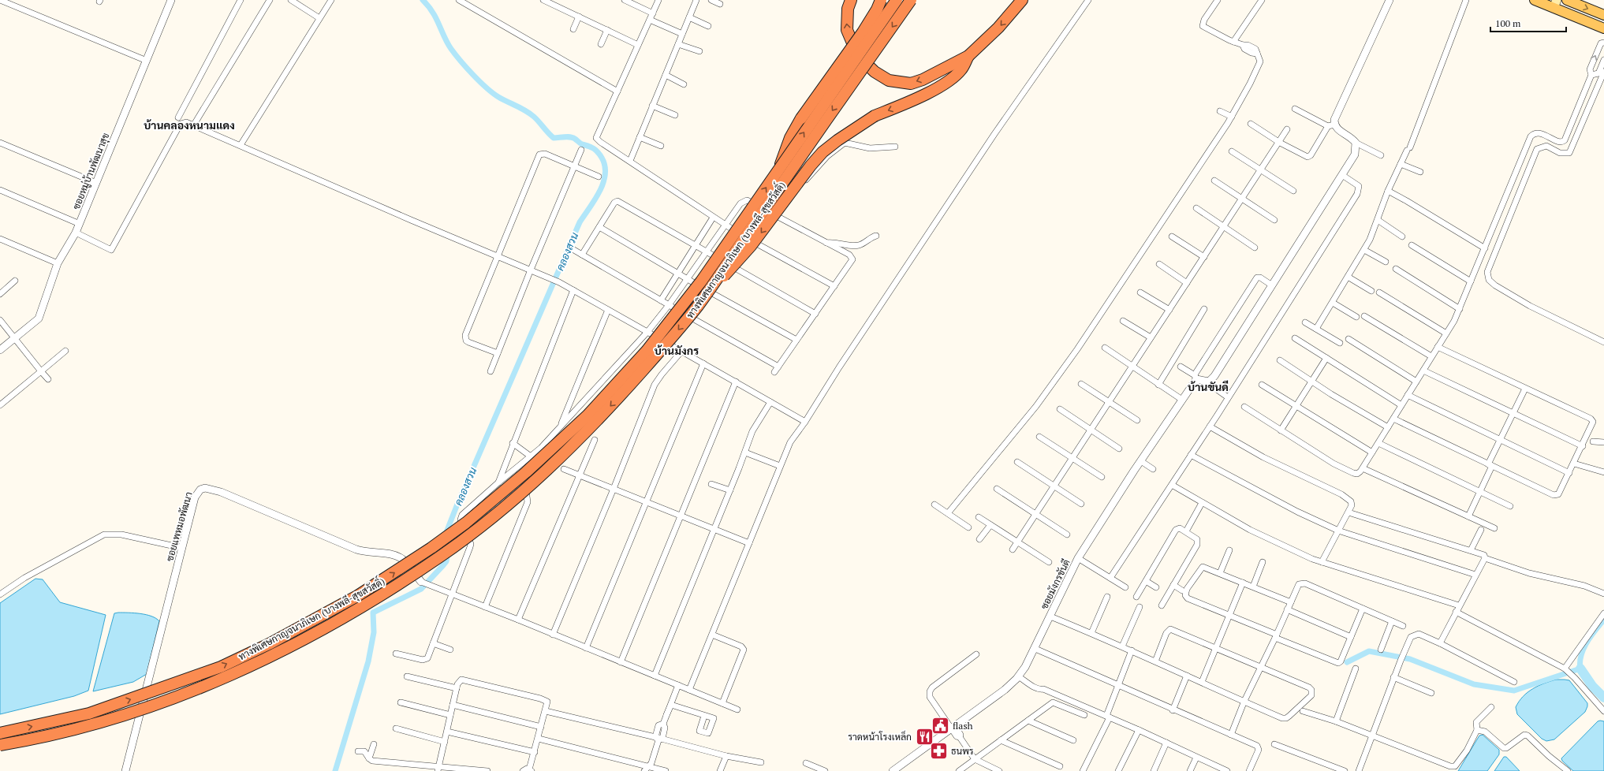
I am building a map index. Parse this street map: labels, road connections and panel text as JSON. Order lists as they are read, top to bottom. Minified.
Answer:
{"streets":{"highway":["ทางพิเศษกาญจนาภิเษก (บางพลี-สุขสวัสดิ์)"],"street":["ซอยหมู่บ้านพัฒนาสุข","ซอยแพหมอพัฒนา","ซอยมังกรขันดี"]},"districts":["บ้านคลองหนามแดง","บ้านมังกร","บ้านขันดี"],"water":["คลองสวน"],"places":{"public building":["flash"],"restaurant":["ราดหน้าโรงเหล็ก"],"pharmacy":["ธนพร"]},"scale_bar":"100 m"}
